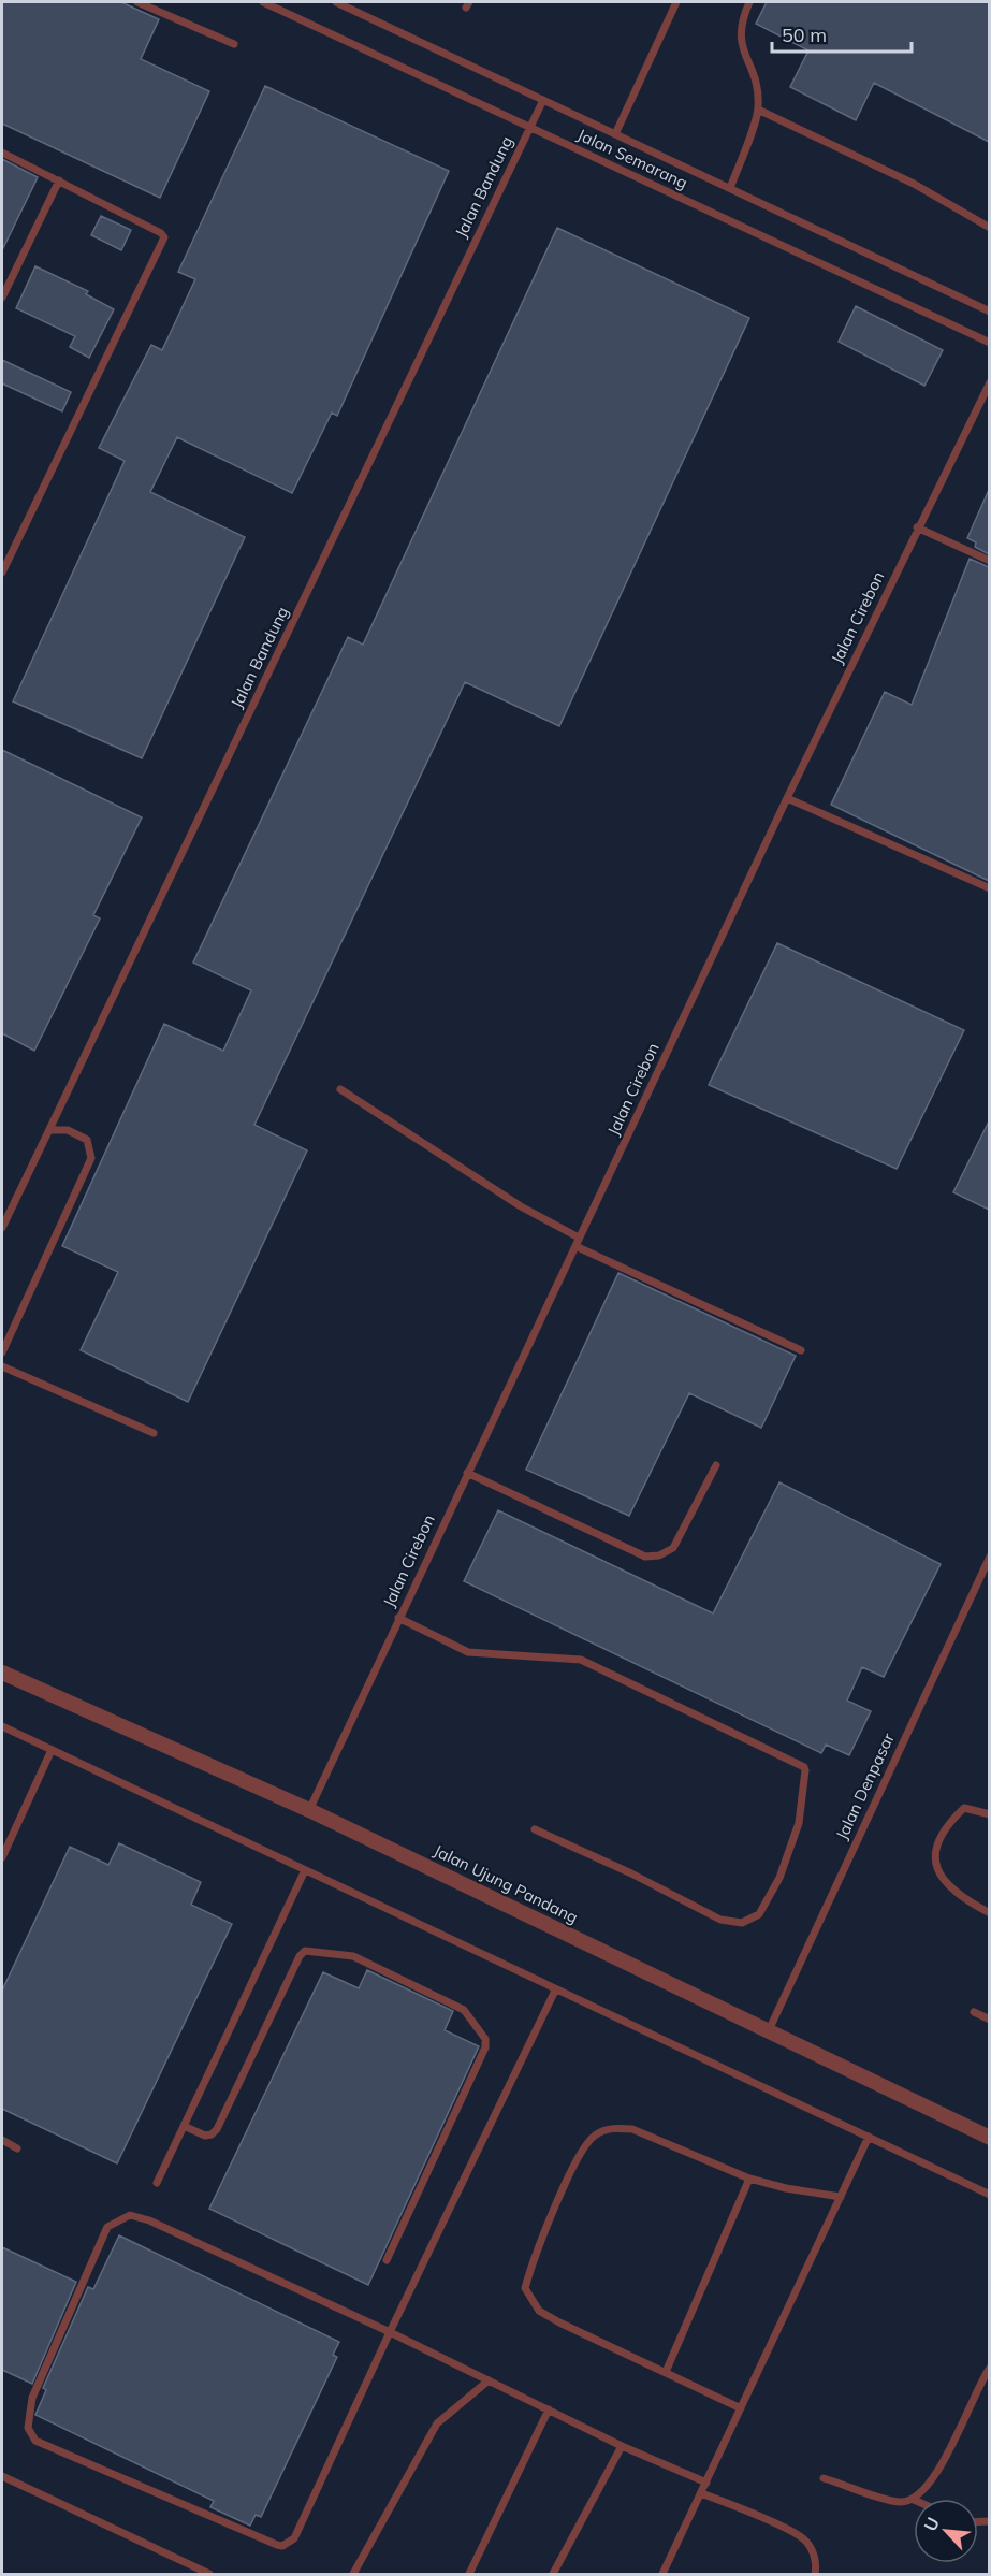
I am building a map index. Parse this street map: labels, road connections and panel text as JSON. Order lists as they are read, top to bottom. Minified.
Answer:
{"streets":{"street":["Jalan Ujung Pandang"],"lane":["Jalan Semarang","Jalan Bandung","Jalan Cirebon","Jalan Denpasar"]},"crossings":[["Jalan Semarang","Jalan Bandung"],["Jalan Cirebon","Jalan Ujung Pandang"],["Jalan Denpasar","Jalan Ujung Pandang"]],"scale_bar":"50 m","north":"top left"}
